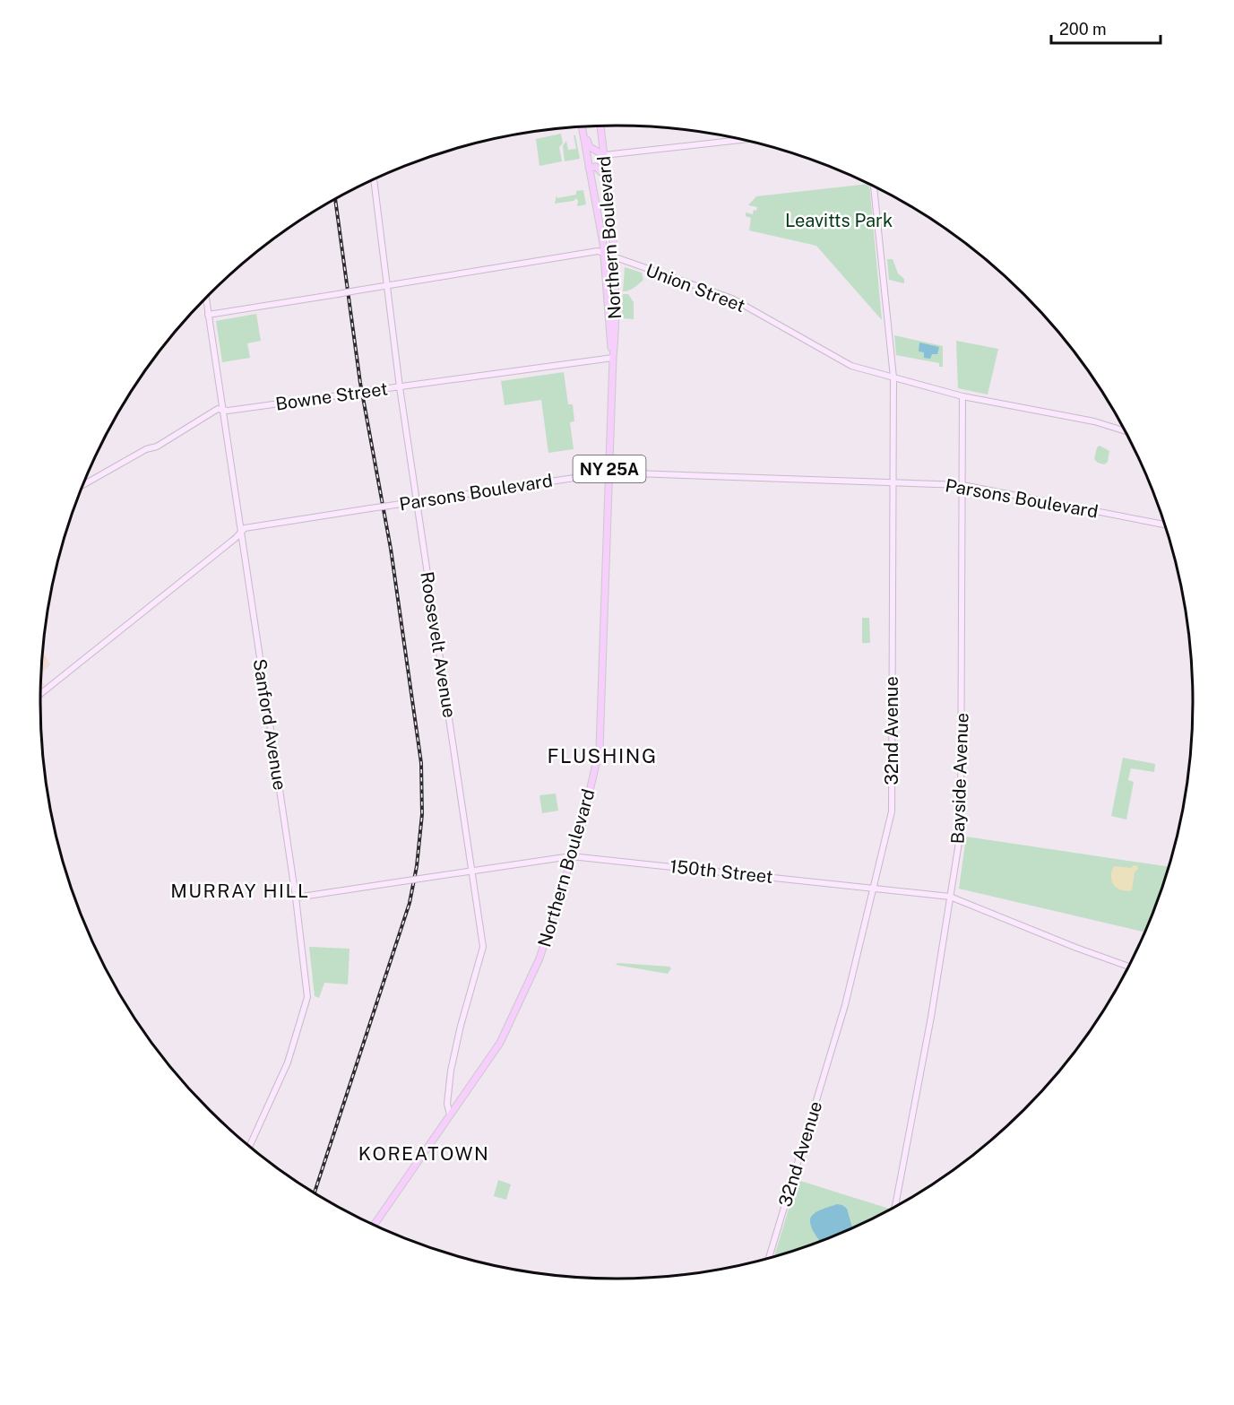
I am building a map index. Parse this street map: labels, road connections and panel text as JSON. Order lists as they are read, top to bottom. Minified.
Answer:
{"streets":{"main road":["Northern Boulevard","NY 25A"],"street":["Union Street","Bowne Street","Parsons Boulevard","Roosevelt Avenue","Sanford Avenue","32nd Avenue","Bayside Avenue","150th Street"]},"crossings":[["Northern Boulevard","Union Street"],["Northern Boulevard","Bowne Street"],["Northern Boulevard","Parsons Boulevard"],["Northern Boulevard","Roosevelt Avenue"],["Northern Boulevard","150th Street"],["Union Street","Roosevelt Avenue"],["Union Street","Sanford Avenue"],["Union Street","32nd Avenue"],["Union Street","Bayside Avenue"],["Bowne Street","Roosevelt Avenue"],["Bowne Street","Sanford Avenue"],["Parsons Boulevard","Roosevelt Avenue"],["Parsons Boulevard","Sanford Avenue"],["Parsons Boulevard","32nd Avenue"],["Parsons Boulevard","Bayside Avenue"],["Roosevelt Avenue","150th Street"],["Sanford Avenue","150th Street"],["32nd Avenue","150th Street"],["Bayside Avenue","150th Street"]],"districts":["FLUSHING","MURRAY HILL","KOREATOWN"],"parks":["Leavitts Park"],"scale_bar":"200 m"}
